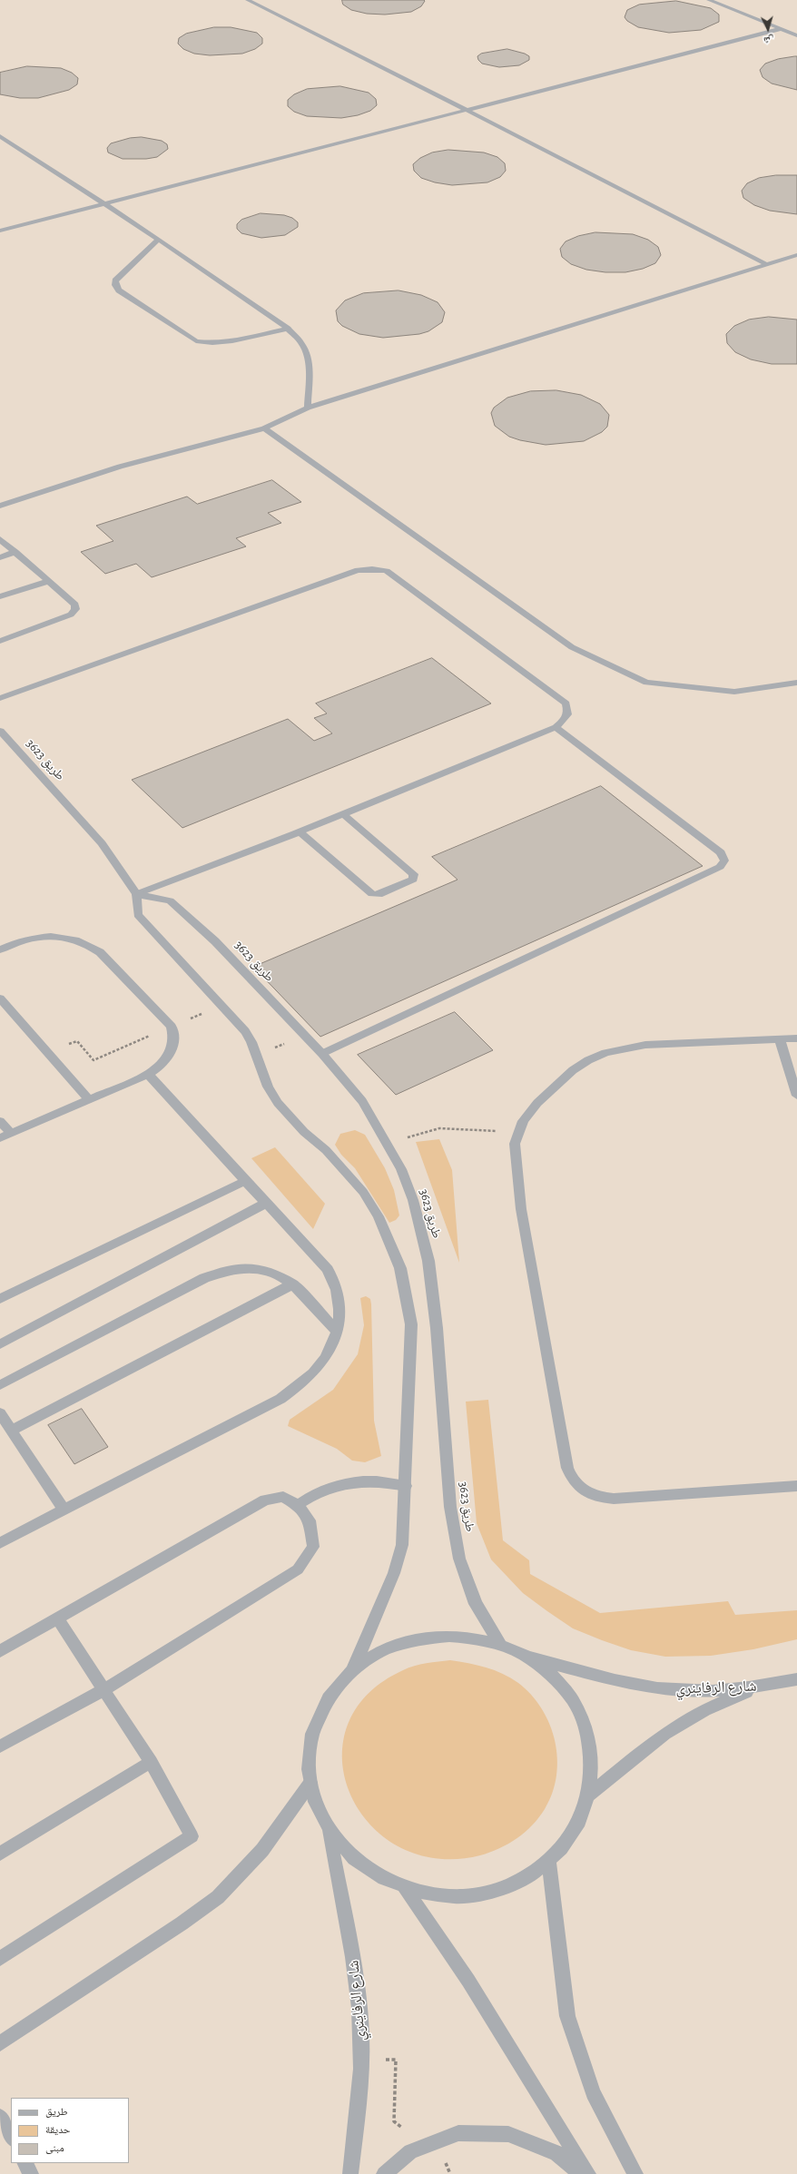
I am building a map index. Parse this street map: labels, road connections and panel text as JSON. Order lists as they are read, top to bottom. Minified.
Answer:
{"streets":{"street":["طريق 3623","شارع الرفاينري"]},"legend":["طريق","حديقة","مبنى"],"north":"bottom"}
